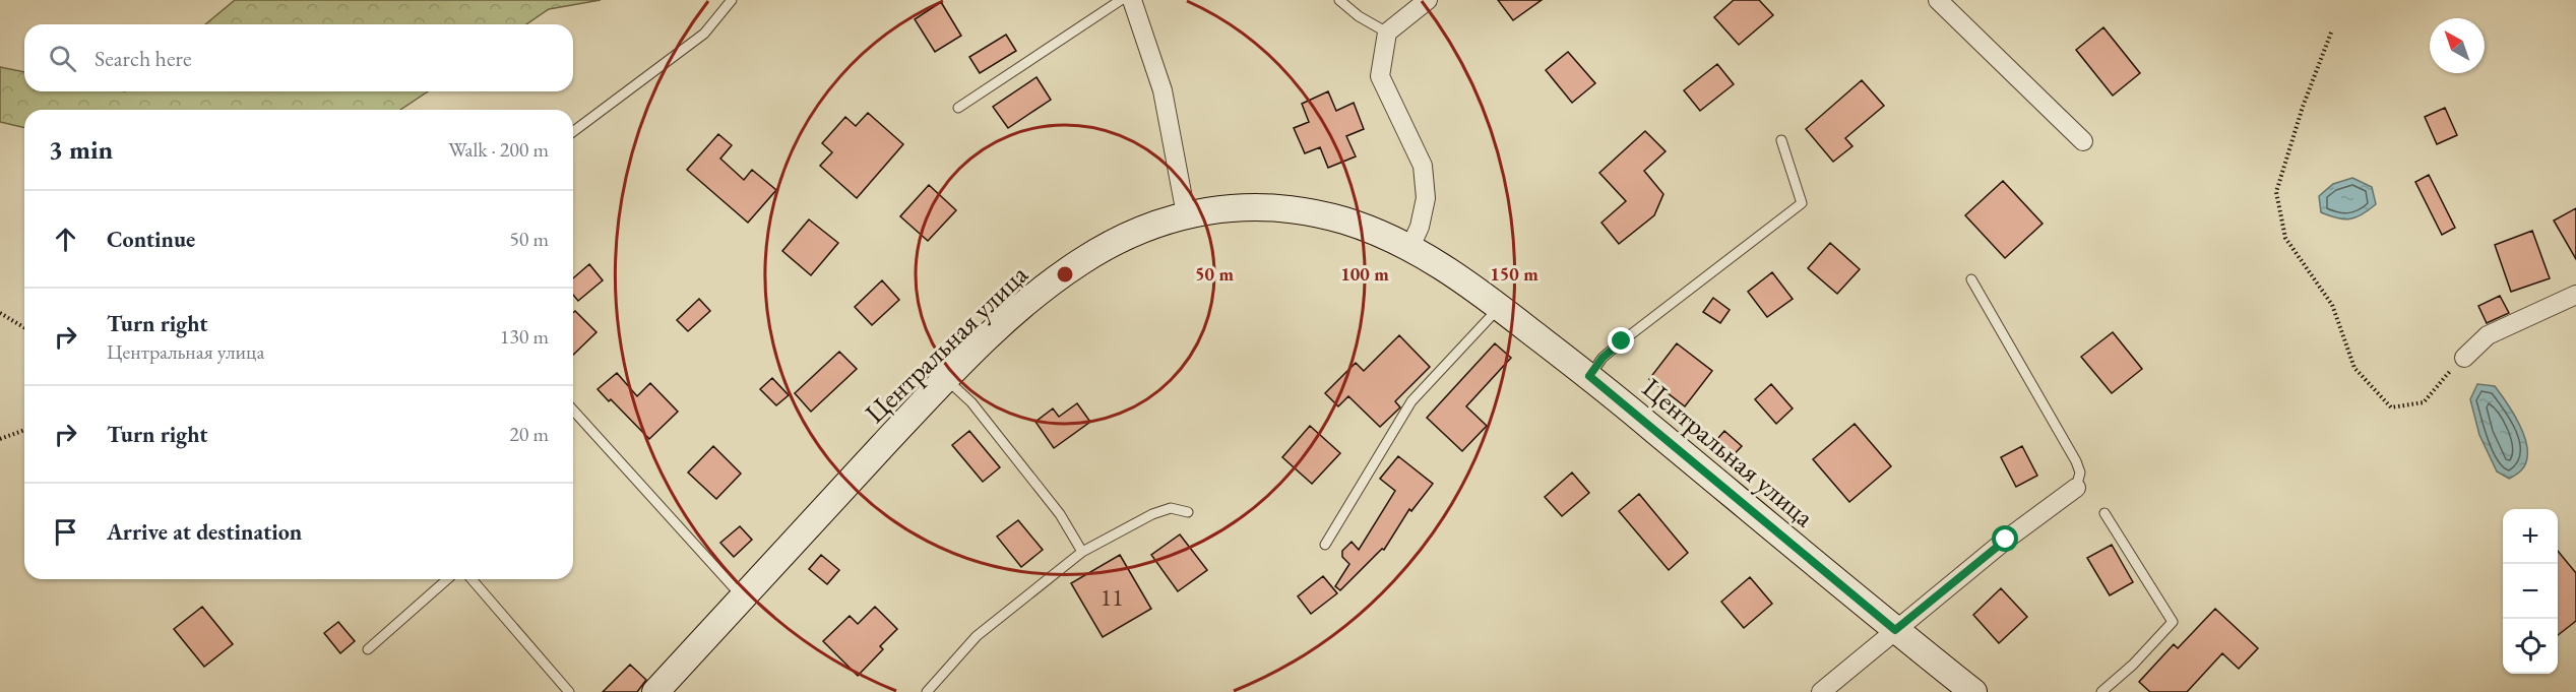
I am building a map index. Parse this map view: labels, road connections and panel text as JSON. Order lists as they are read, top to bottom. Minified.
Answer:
{"streets":{"street":["Центральная улица"]},"house_numbers":["11"],"north":"top left","page":{"search":"Search here","heading":["3 min","Walk · 200 m"],"list":[["Continue","50 m"],["Turn right","Центральная улица","130 m"],["Turn right","20 m"],"Arrive at destination"],"map_buttons":["+","−"]},"rings":["50 m","100 m","150 m"]}
